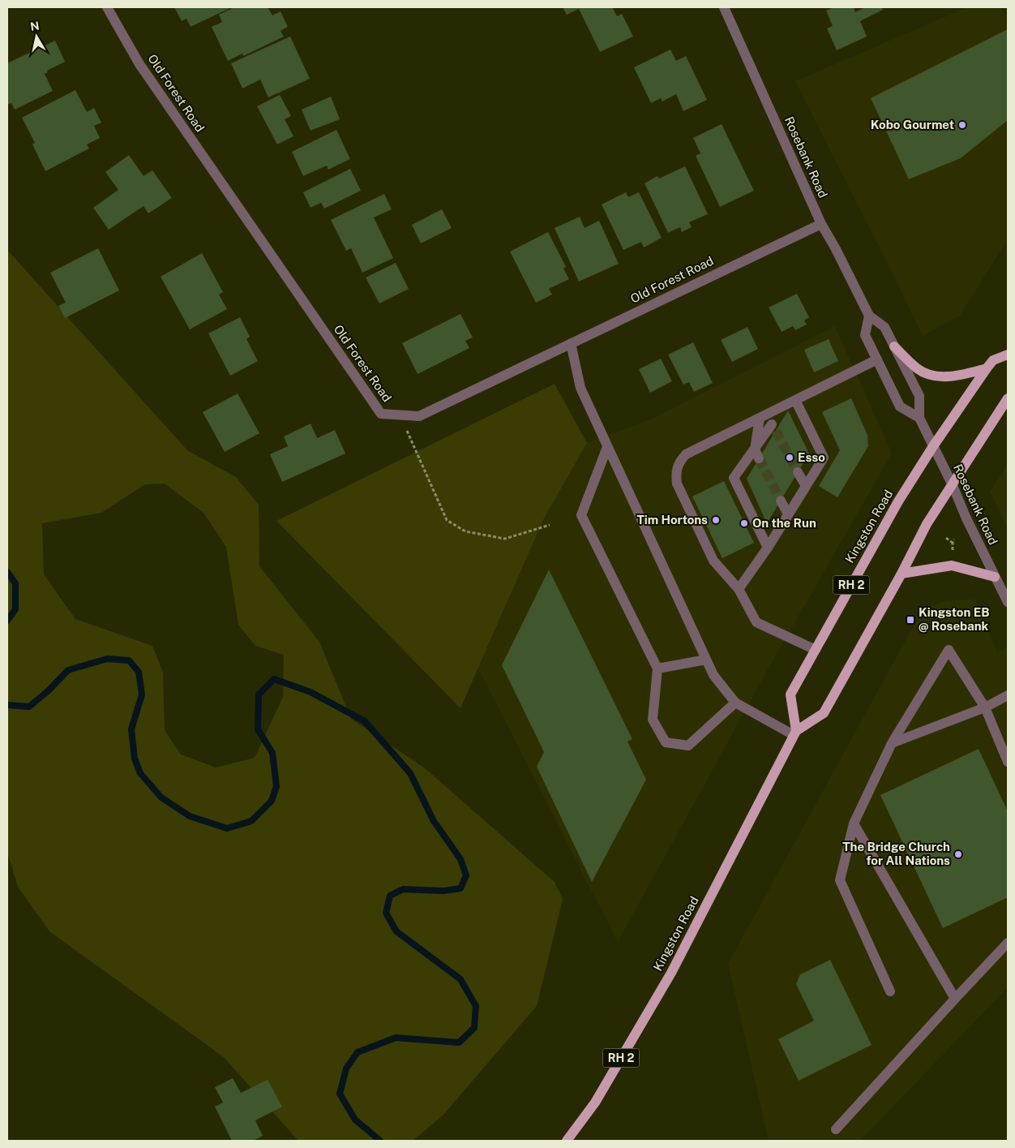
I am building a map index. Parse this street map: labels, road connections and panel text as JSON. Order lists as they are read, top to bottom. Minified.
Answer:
{"streets":{"main road":["Kingston Road","RH 2"],"street":["Old Forest Road","Rosebank Road"]},"crossings":[["Old Forest Road","Rosebank Road"],["Rosebank Road","Kingston Road"]],"places":{"other":["Kobo Gourmet","Esso","Tim Hortons","On the Run","The Bridge Church for All Nations"],"transit":["Kingston EB @ Rosebank"]},"north":"top"}
